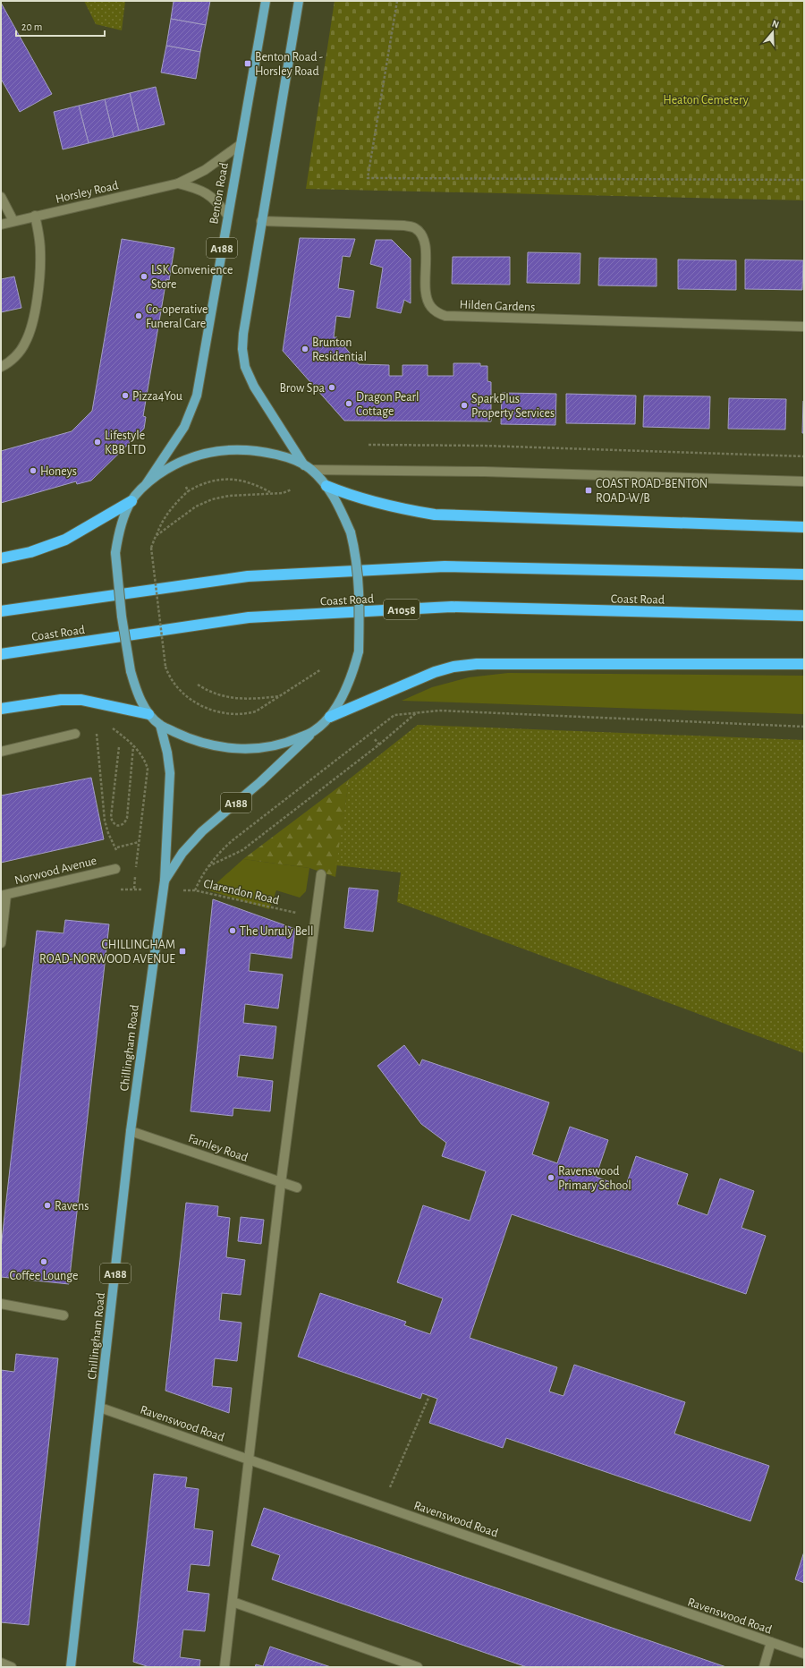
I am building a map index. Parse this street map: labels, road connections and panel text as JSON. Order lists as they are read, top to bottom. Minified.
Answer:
{"streets":{"highway":["Coast Road","A1058"],"main road":["Benton Road","A188","Chillingham Road"],"street":["Horsley Road","Hilden Gardens","Norwood Avenue","Farnley Road","Ravenswood Road"],"path":["Clarendon Road"]},"crossings":[["Horsley Road","Benton Road"],["A188","Hilden Gardens"],["A188","Chillingham Road"],["Norwood Avenue","Clarendon Road"],["Clarendon Road","Chillingham Road"],["Chillingham Road","Farnley Road"],["Chillingham Road","Ravenswood Road"]],"parks":["Heaton Cemetery"],"places":{"transit":["Benton Road - Horsley Road","COAST ROAD-BENTON ROAD-W/B","CHILLINGHAM ROAD-NORWOOD AVENUE"],"other":["LSK Convenience Store","Co-operative Funeral Care","Brunton Residential","Brow Spa","Pizza4You","Dragon Pearl Cottage","SparkPlus Property Services","Lifestyle KBB LTD","Honeys","The Unruly Bell","Ravenswood Primary School","Ravens","Coffee Lounge"]},"scale_bar":"20 m","north":"top"}
